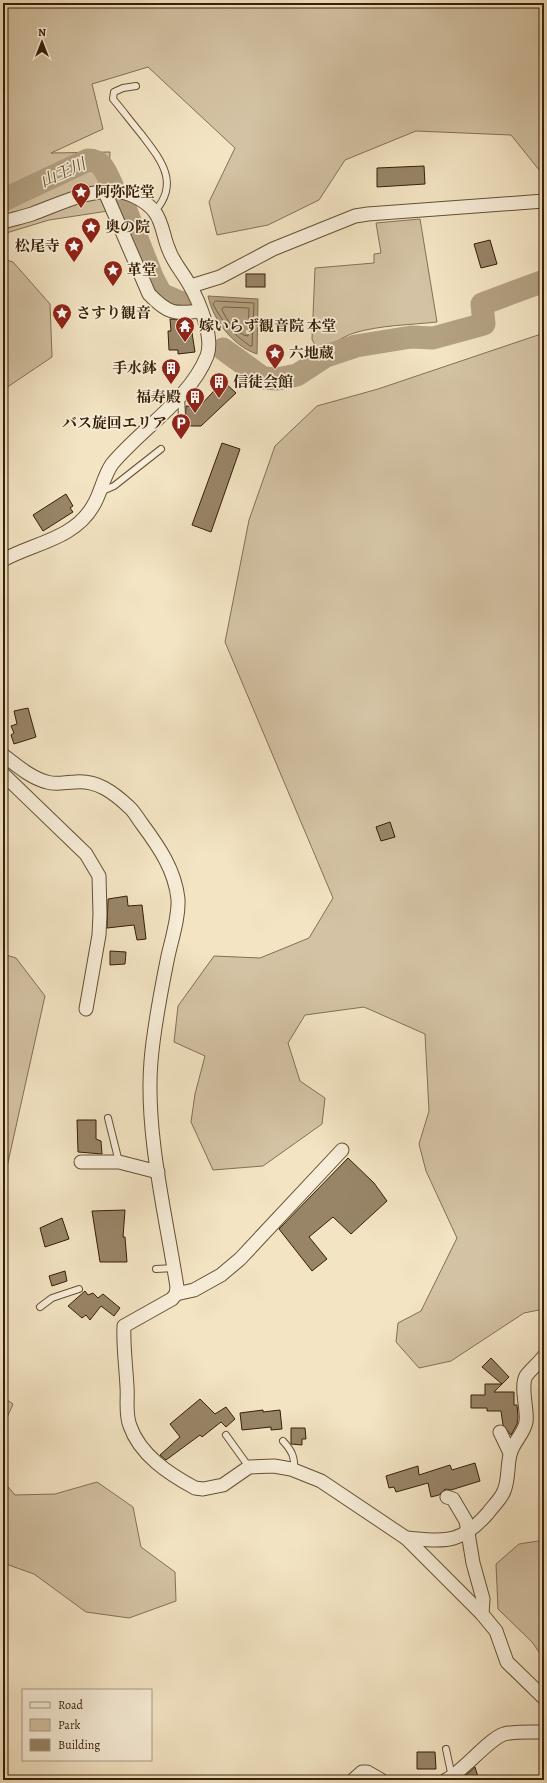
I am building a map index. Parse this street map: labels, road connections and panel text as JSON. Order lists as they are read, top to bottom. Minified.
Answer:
{"water":["山王川"],"places":{"place":["阿弥陀堂","奥の院","松尾寺","革堂","さすり観音","六地蔵"],"temple":["嫁いらず観音院 本堂"],"building":["手水鉢","信徒会館","福寿殿"],"parking":["バス旋回エリア"]},"legend":["Road","Park","Building"],"north":"top"}
